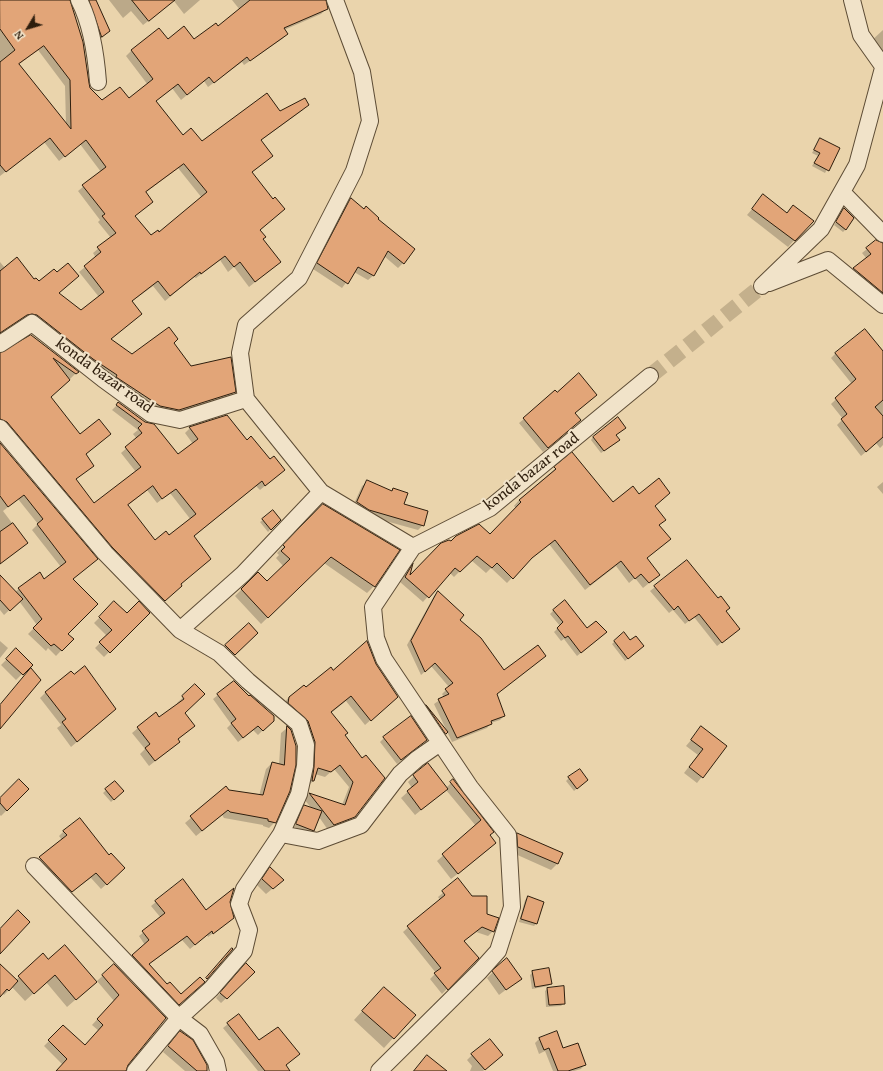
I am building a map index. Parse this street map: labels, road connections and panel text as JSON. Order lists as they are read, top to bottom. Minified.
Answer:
{"streets":{"street":["konda bazar road"]},"north":"bottom left"}
